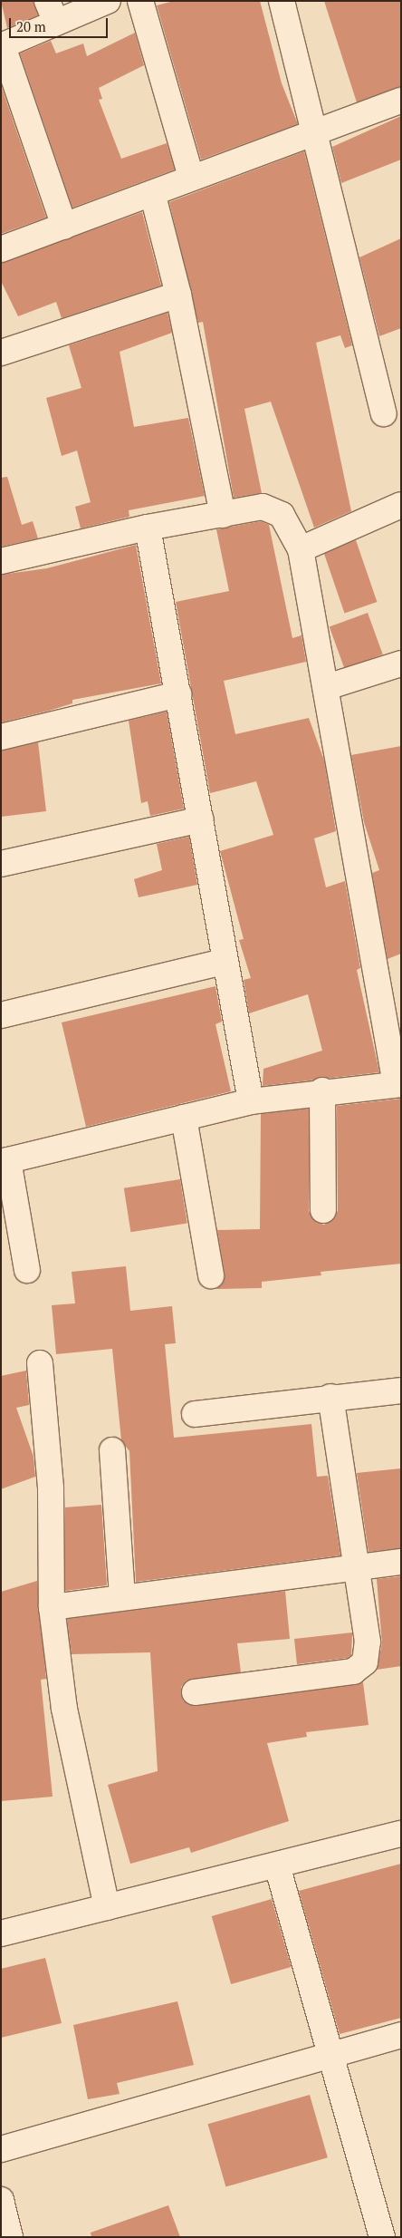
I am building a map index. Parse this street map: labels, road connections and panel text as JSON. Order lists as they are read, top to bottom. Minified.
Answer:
{"scale_bar":"20 m"}
